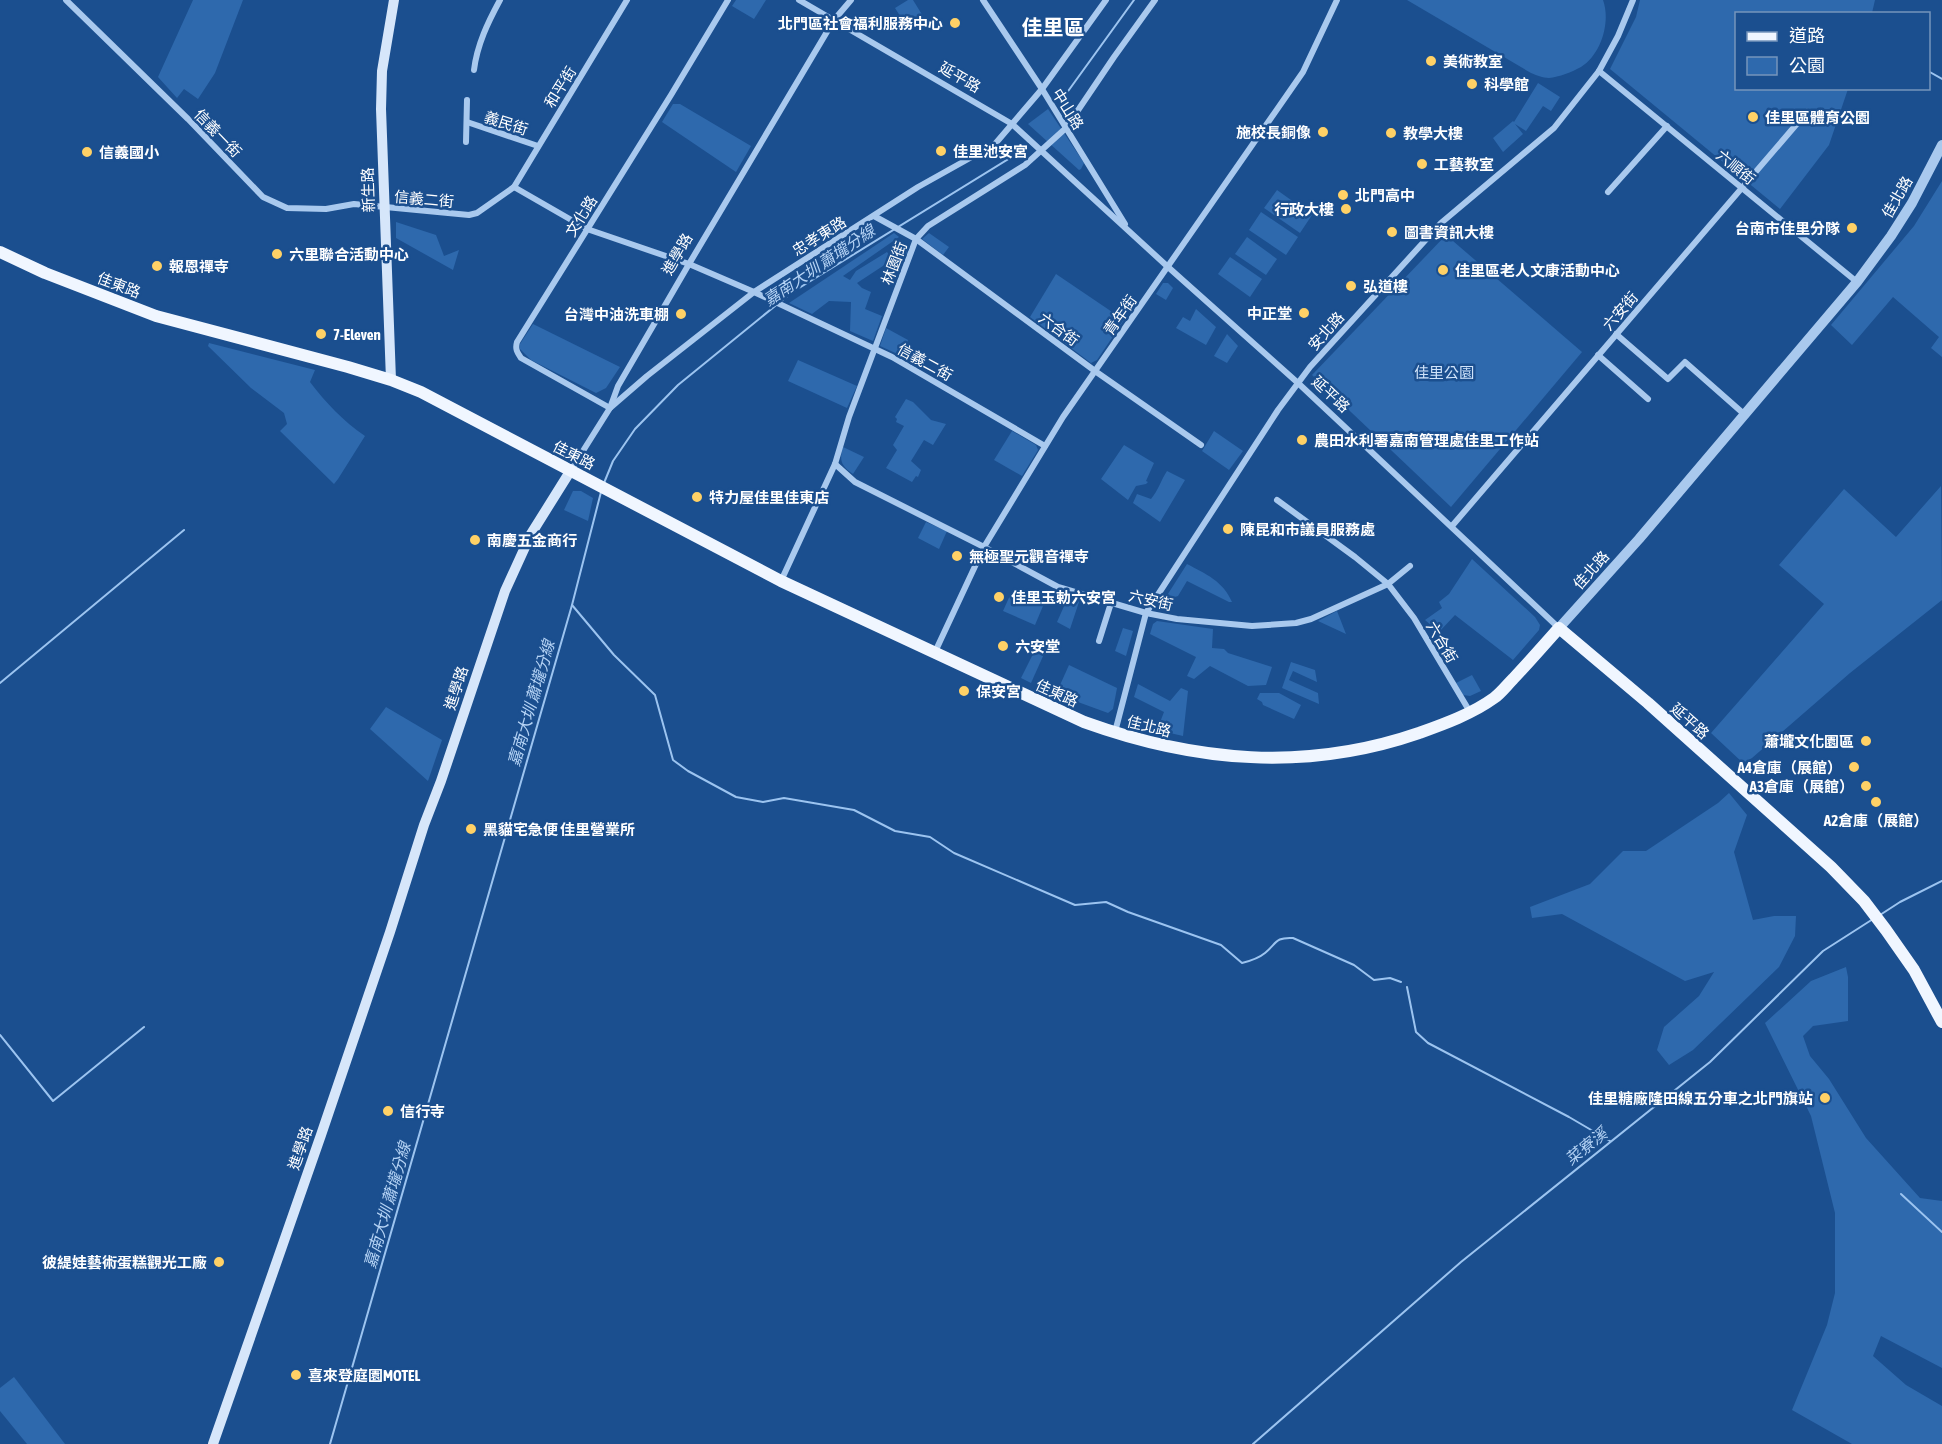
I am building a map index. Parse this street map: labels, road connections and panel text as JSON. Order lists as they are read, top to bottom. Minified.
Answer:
{"streets":{"main road":["延平路","新生路","佳北路","進學路","佳東路"],"street":["和平街","中山路","義民街","信義一街","六順街","信義二街","文化路","忠孝東路","林園街","六安街","青年街","六合街","安北路"]},"crossings":[["延平路","中山路"],["延平路","佳北路"],["延平路","忠孝東路"],["延平路","進學路"],["延平路","林園街"],["延平路","六安街"],["延平路","青年街"],["延平路","安北路"],["和平街","義民街"],["和平街","信義二街"],["中山路","忠孝東路"],["中山路","林園街"],["信義一街","新生路"],["信義一街","信義二街"],["六順街","佳北路"],["六順街","六安街"],["六順街","安北路"],["新生路","信義二街"],["新生路","佳東路"],["佳北路","佳東路"],["佳北路","六合街"],["佳北路","安北路"],["信義二街","忠孝東路"],["信義二街","林園街"],["信義二街","青年街"],["文化路","忠孝東路"],["文化路","進學路"],["忠孝東路","進學路"],["忠孝東路","六合街"],["進學路","佳東路"],["林園街","佳東路"],["林園街","六安街"],["林園街","六合街"],["佳東路","青年街"],["佳東路","安北路"],["六安街","青年街"],["六安街","六合街"],["六安街","安北路"],["青年街","六合街"]],"districts":["佳里區"],"water":["嘉南大圳 蕭壠分線","菜寮溪"],"parks":["佳里公園"],"places":["北門區社會福利服務中心","美術教室","科學館","佳里區體育公園","施校長銅像","教學大樓","佳里池安宮","信義國小","工藝教室","北門高中","行政大樓","台南市佳里分隊","圖書資訊大樓","六里聯合活動中心","報恩禪寺","佳里區老人文康活動中心","弘道樓","中正堂","台灣中油洗車棚","7-Eleven","農田水利署嘉南管理處佳里工作站","特力屋佳里佳東店","陳昆和市議員服務處","南慶五金商行","無極聖元觀音禪寺","佳里玉勅六安宮","六安堂","保安宮","蕭壠文化園區","A4倉庫（展館）","A3倉庫（展館）","A2倉庫（展館）","黑貓宅急便 佳里營業所","佳里糖廠隆田線五分車之北門旗站","信行寺","彼緹娃藝術蛋糕觀光工廠","喜來登庭園MOTEL"],"legend":["道路","公園"]}
